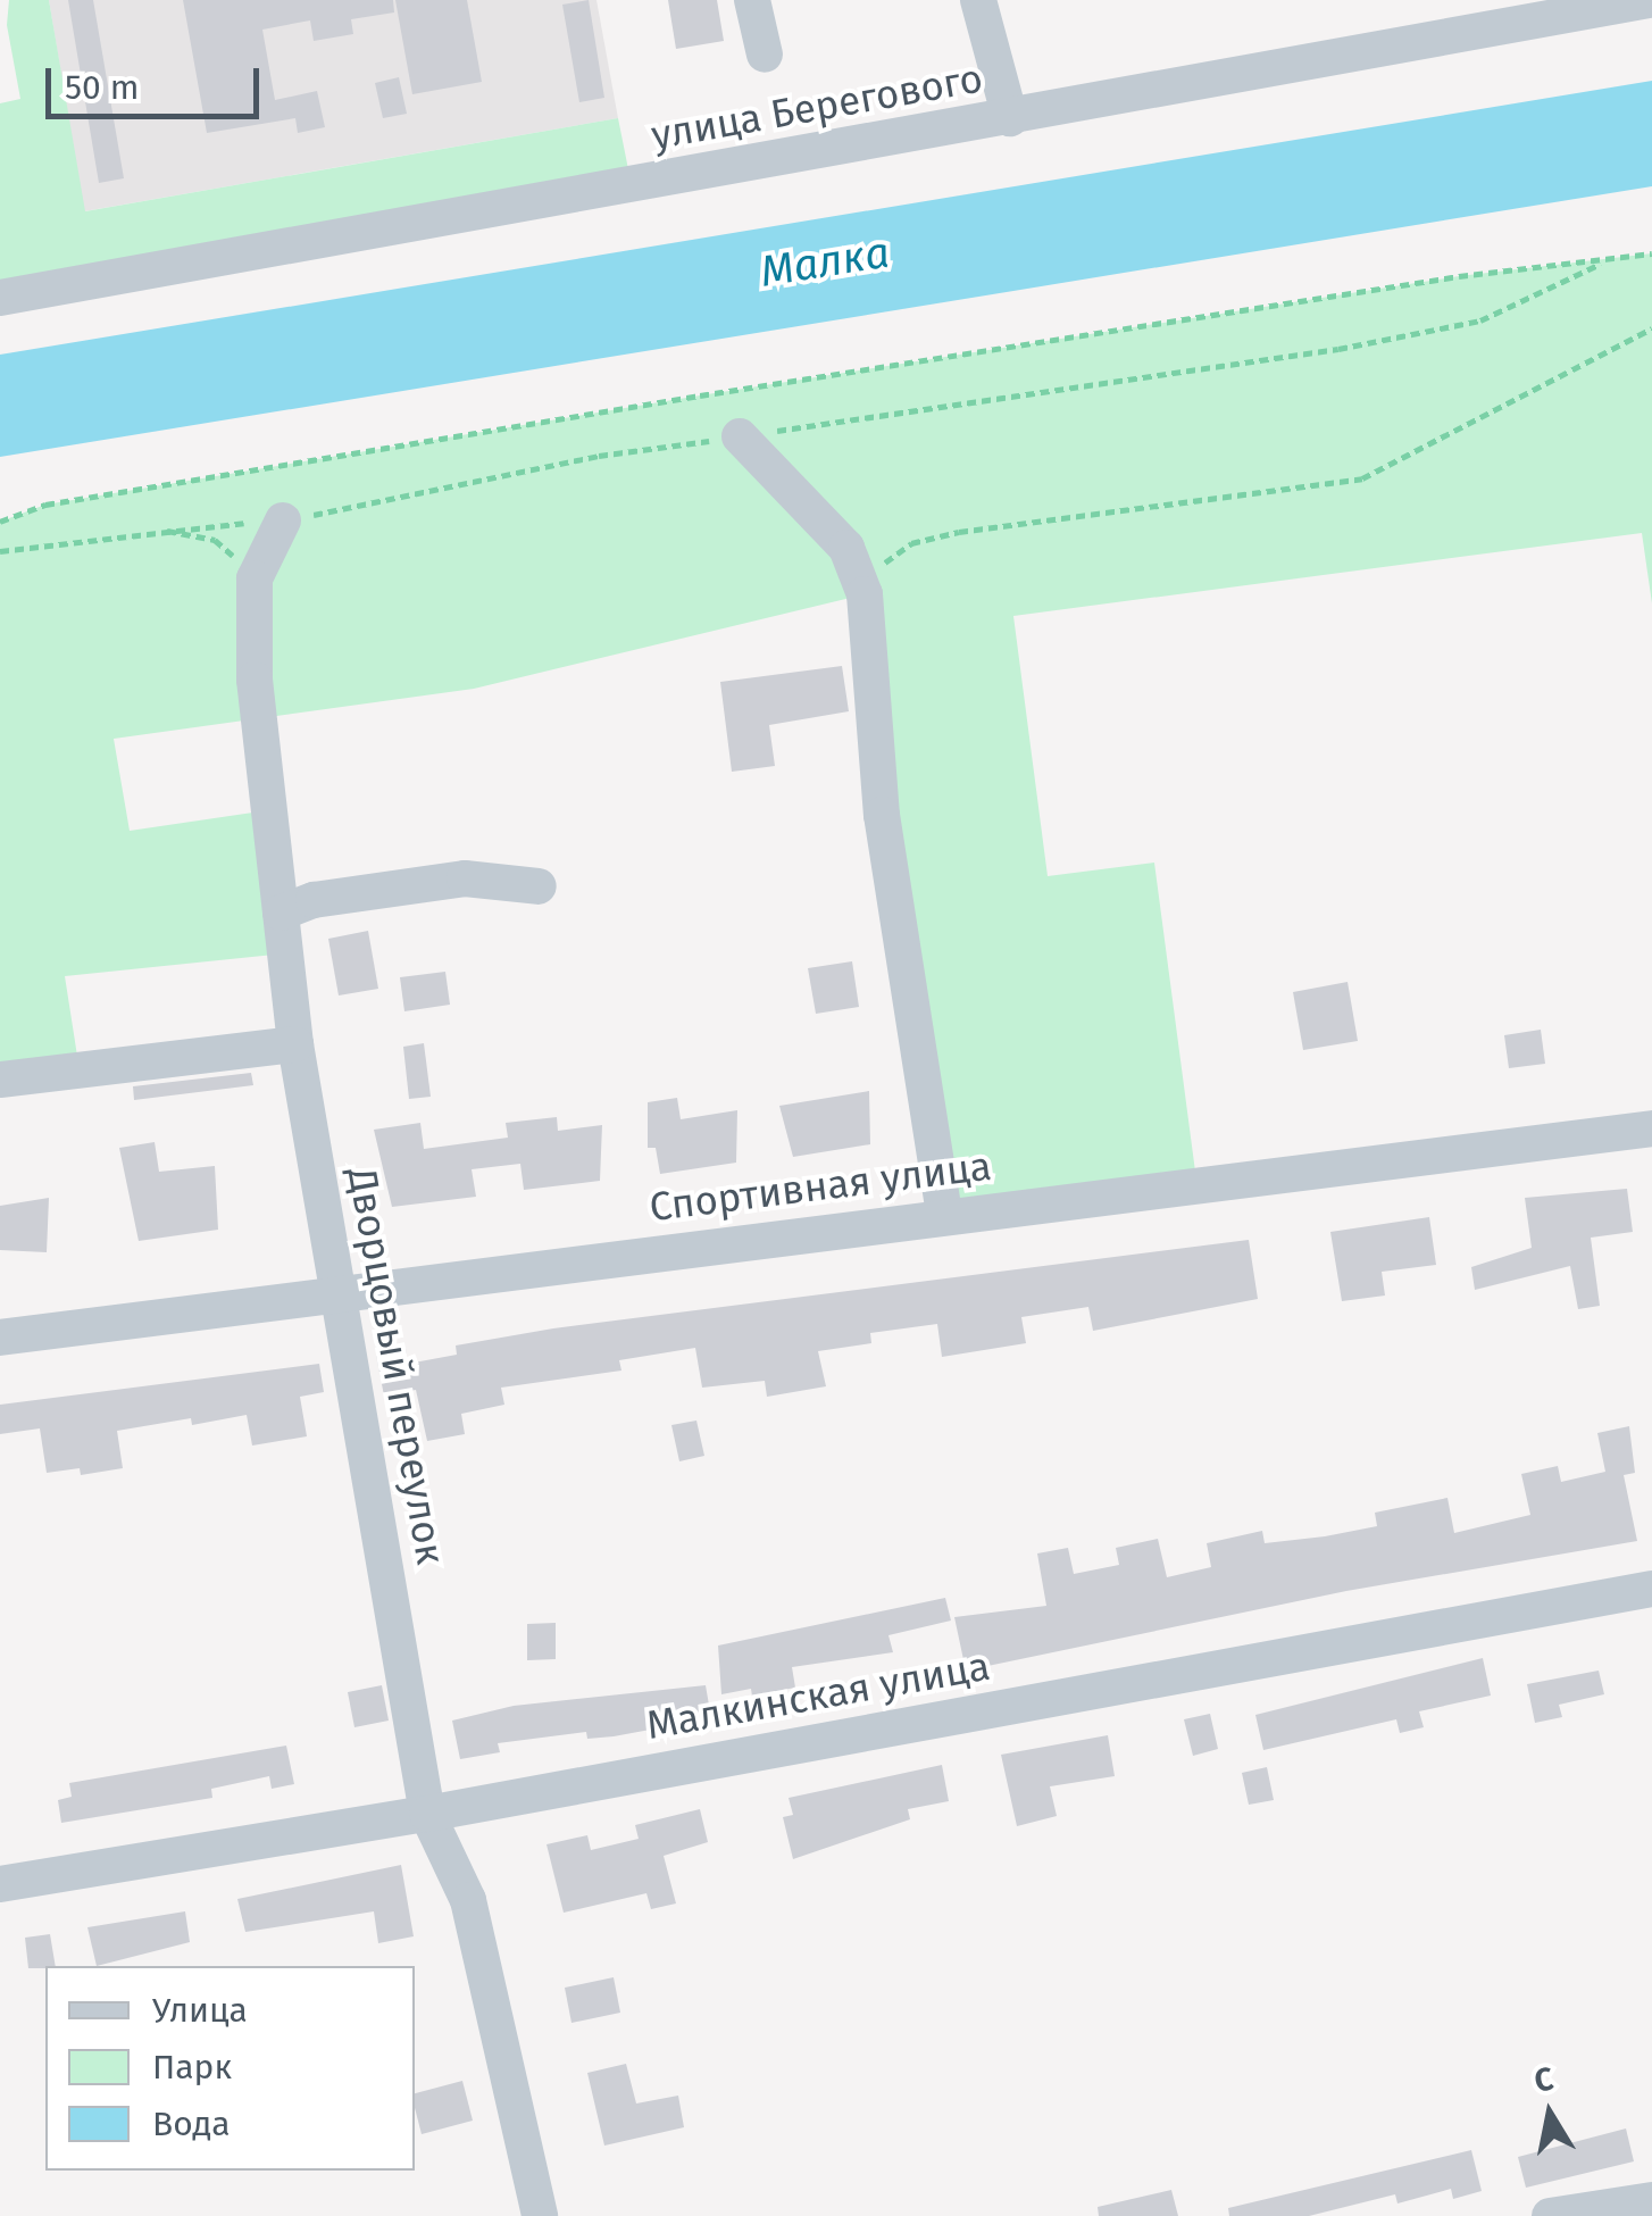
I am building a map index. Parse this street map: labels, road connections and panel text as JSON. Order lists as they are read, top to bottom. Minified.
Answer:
{"streets":{"street":["улица Берегового","Спортивная улица","Дворцовый переулок","Малкинская улица"]},"crossings":[["Спортивная улица","Дворцовый переулок"],["Дворцовый переулок","Малкинская улица"]],"water":["Малка"],"legend":["Улица","Парк","Вода"],"scale_bar":"50 m","north":"top"}
